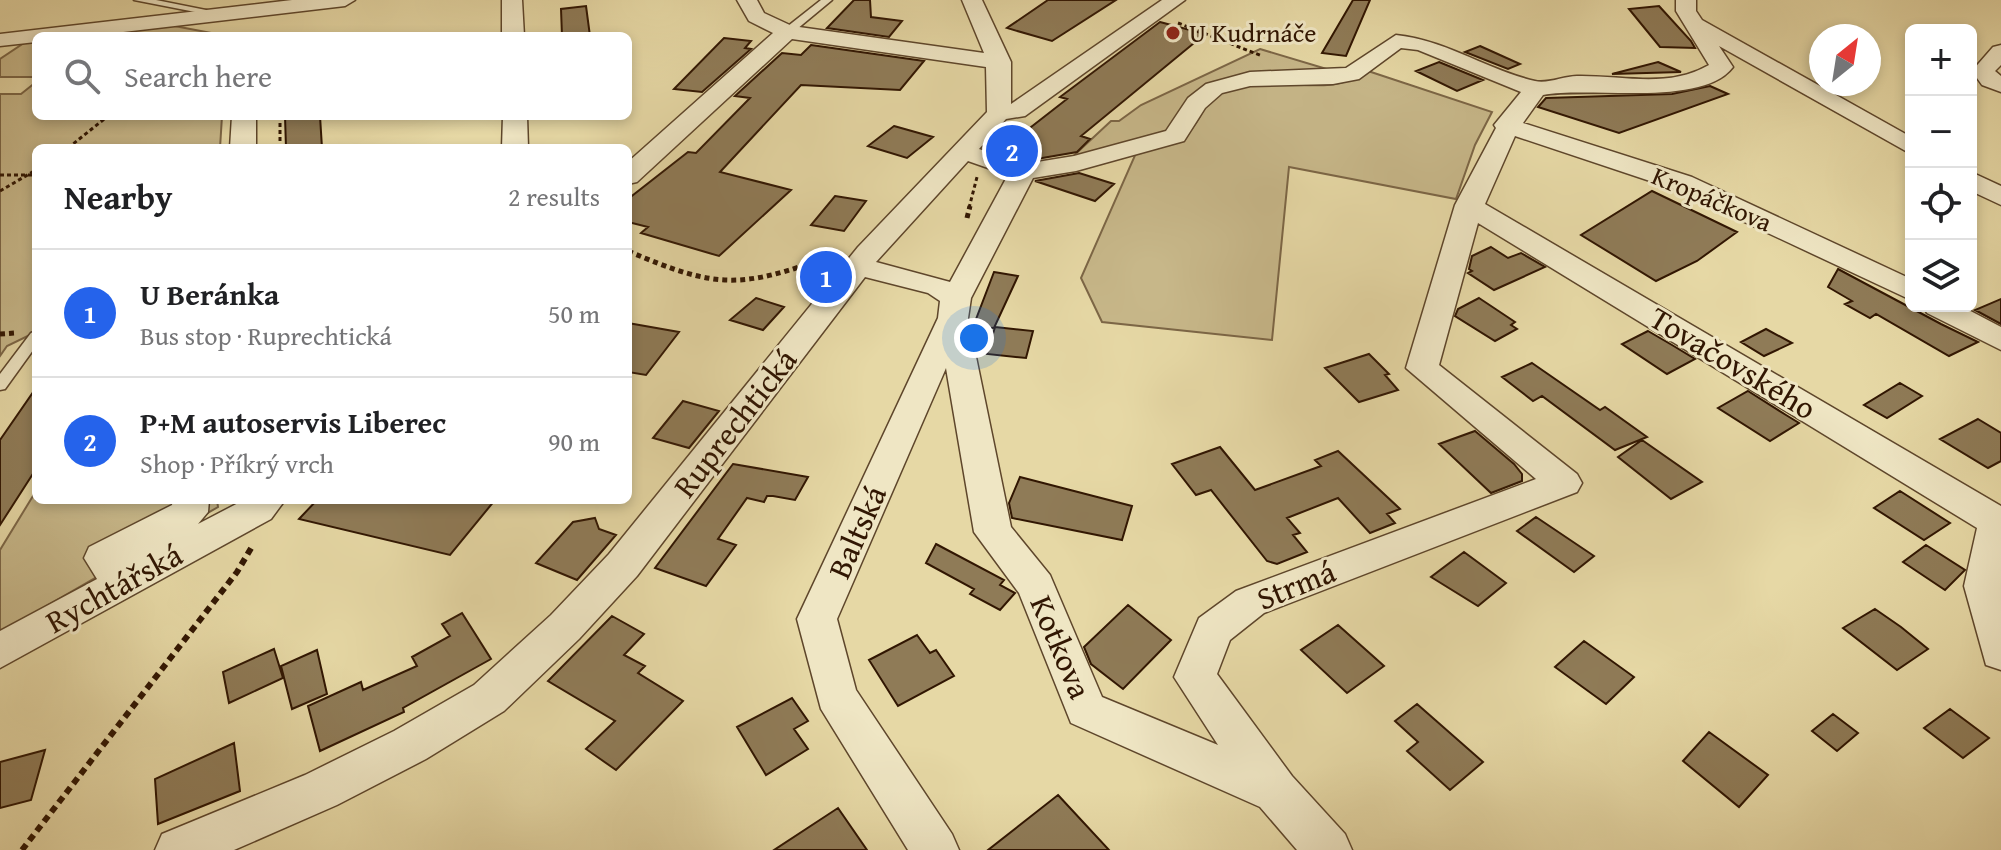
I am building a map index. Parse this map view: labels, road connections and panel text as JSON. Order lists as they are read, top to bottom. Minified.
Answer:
{"streets":{"street":["Kropáčkova","Tovačovského","Ruprechtická","Baltská","Strmá","Rychtářská","Kotkova"]},"crossings":[["Tovačovského","Strmá"],["Baltská","Kotkova"],["Strmá","Kotkova"]],"places":["U Kudrnáče"],"north":"top right","page":{"map_buttons":["+","−"],"search":"Search here","pins":["2","1"],"heading":["Nearby","2 results"],"list":[{"mark":"1","name":"U Beránka","note":"Bus stop · Ruprechtická","value":"50 m"},{"mark":"2","name":"P+M autoservis Liberec","note":"Shop · Příkrý vrch","value":"90 m"}]}}
